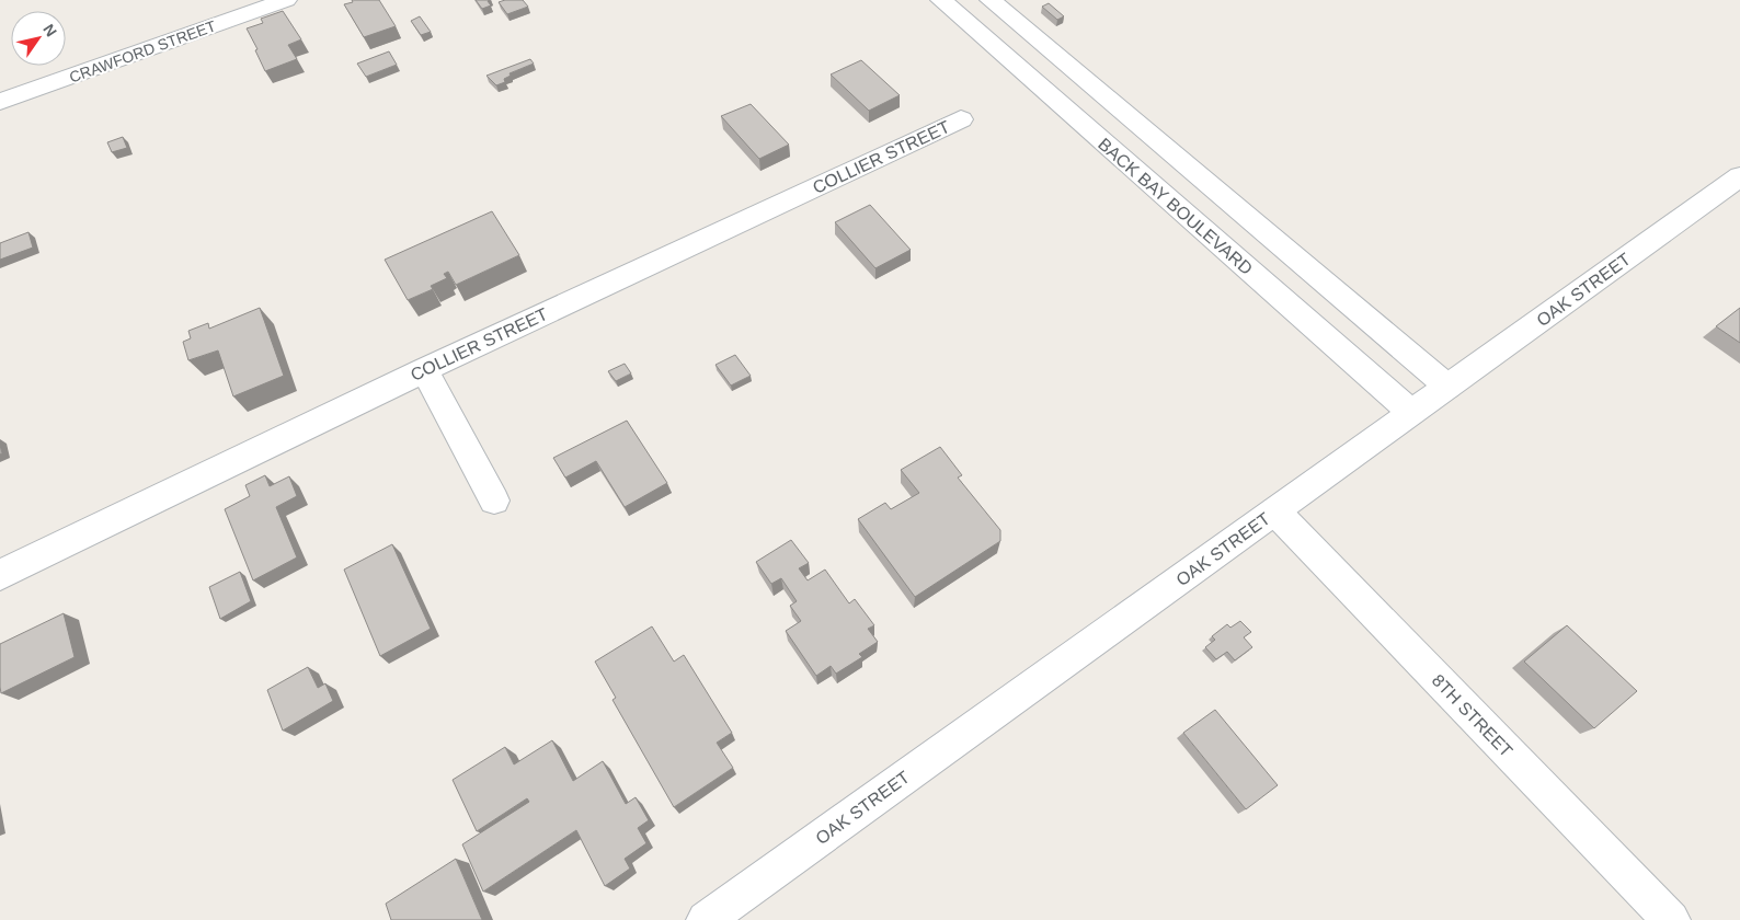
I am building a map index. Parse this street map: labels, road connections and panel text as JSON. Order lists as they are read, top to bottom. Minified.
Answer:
{"streets":{"street":["CRAWFORD STREET","COLLIER STREET","BACK BAY BOULEVARD","OAK STREET","8TH STREET"]},"crossings":[["BACK BAY BOULEVARD","OAK STREET"],["OAK STREET","8TH STREET"]],"north":"top right"}
